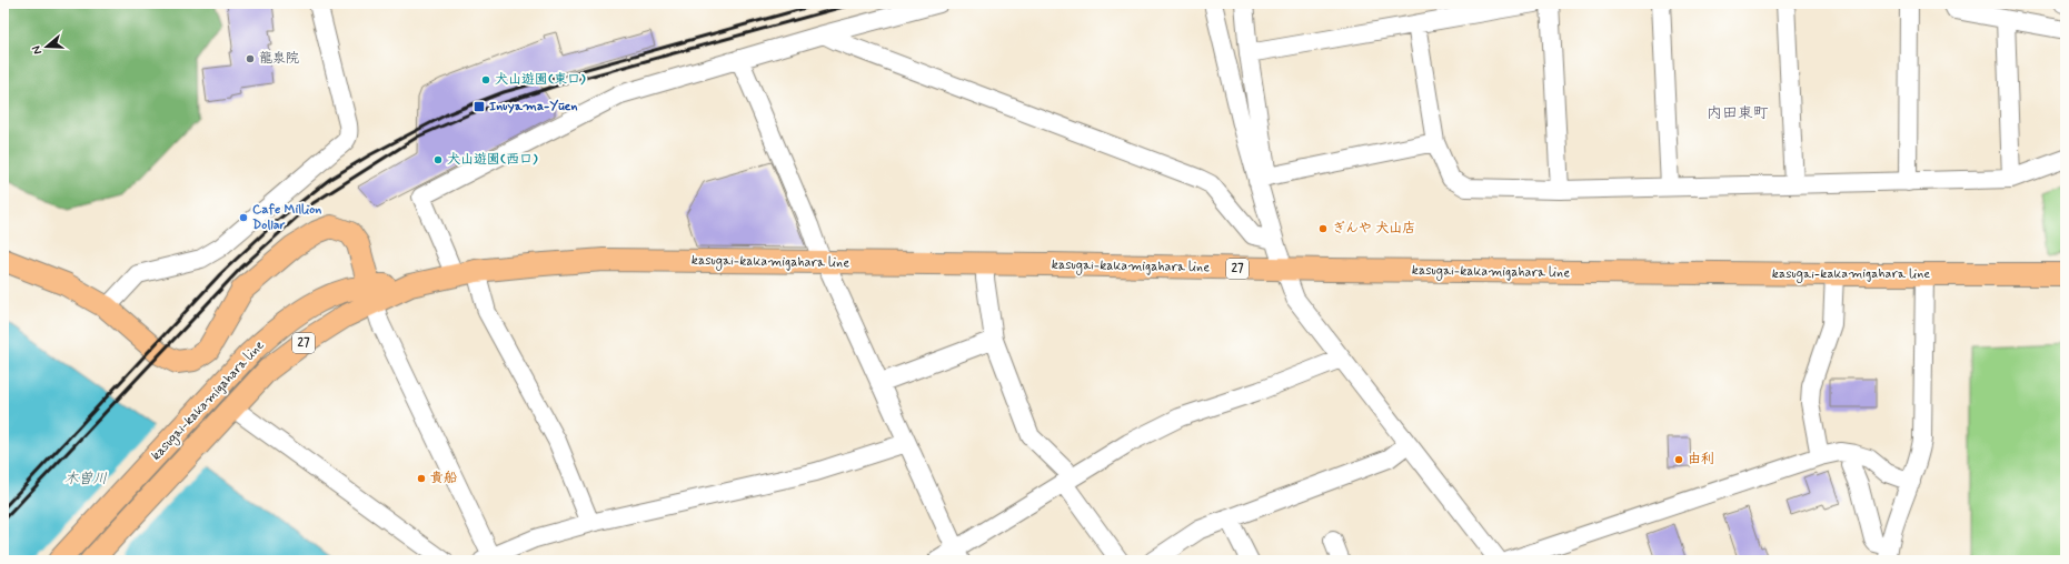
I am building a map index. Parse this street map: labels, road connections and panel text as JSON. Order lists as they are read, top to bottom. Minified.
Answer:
{"streets":{"main road":["kasugai-kakamigahara line","27"]},"districts":["内田東町"],"water":["木曽川"],"places":{"other":["龍泉院","犬山遊園(東口)","犬山遊園(西口)","Cafe Million Dollar","ぎんや 犬山店","由利","貴船"],"transit":["Inuyama-Yūen"]},"north":"left"}
